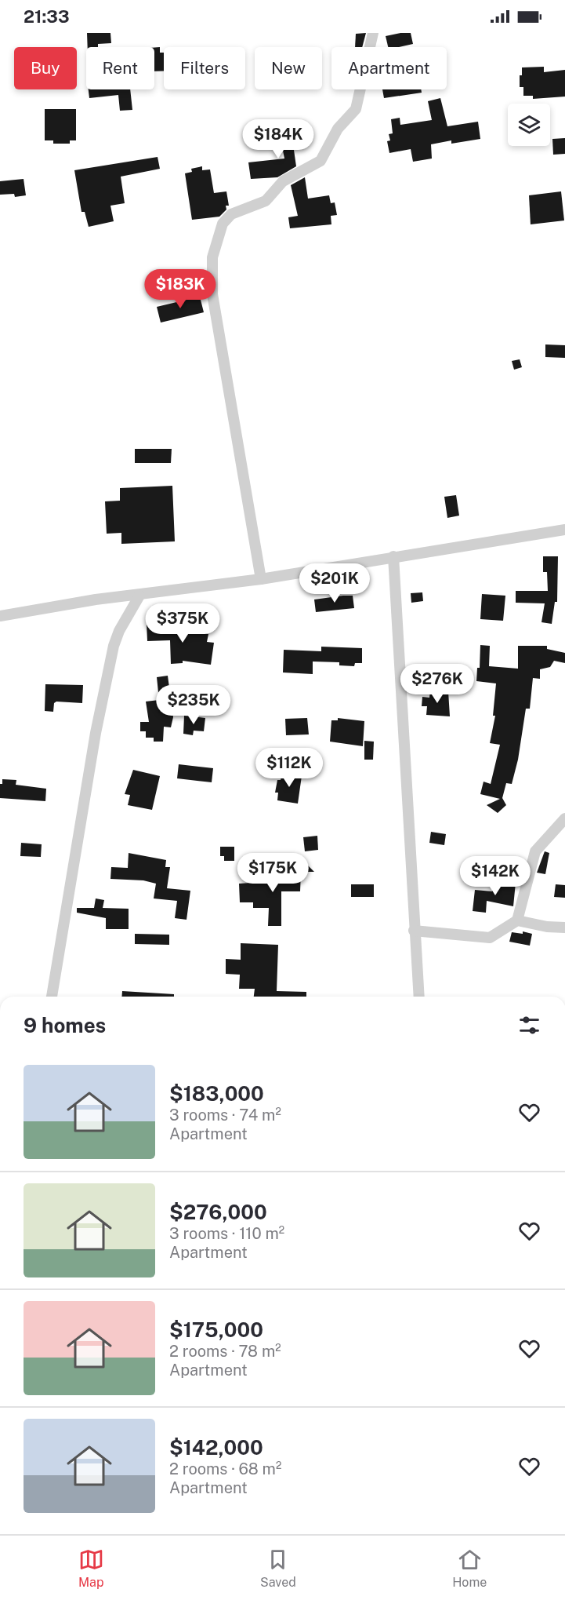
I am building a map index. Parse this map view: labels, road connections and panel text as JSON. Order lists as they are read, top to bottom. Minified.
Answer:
{"page":{"status":"21:33","chip":["Buy","Rent","Filters","New","Apartment"],"price":["$184K","$183K","$201K","$375K","$276K","$235K","$112K","$175K","$142K"],"heading":"9 homes","list":[{"name":"$183,000","note":"3 rooms · 74 m² · Apartment"},{"name":"$276,000","note":"3 rooms · 110 m² · Apartment"},{"name":"$175,000","note":"2 rooms · 78 m² · Apartment"},{"name":"$142,000","note":"2 rooms · 68 m² · Apartment"}],"tabs":["Map","Saved","Home"]}}
